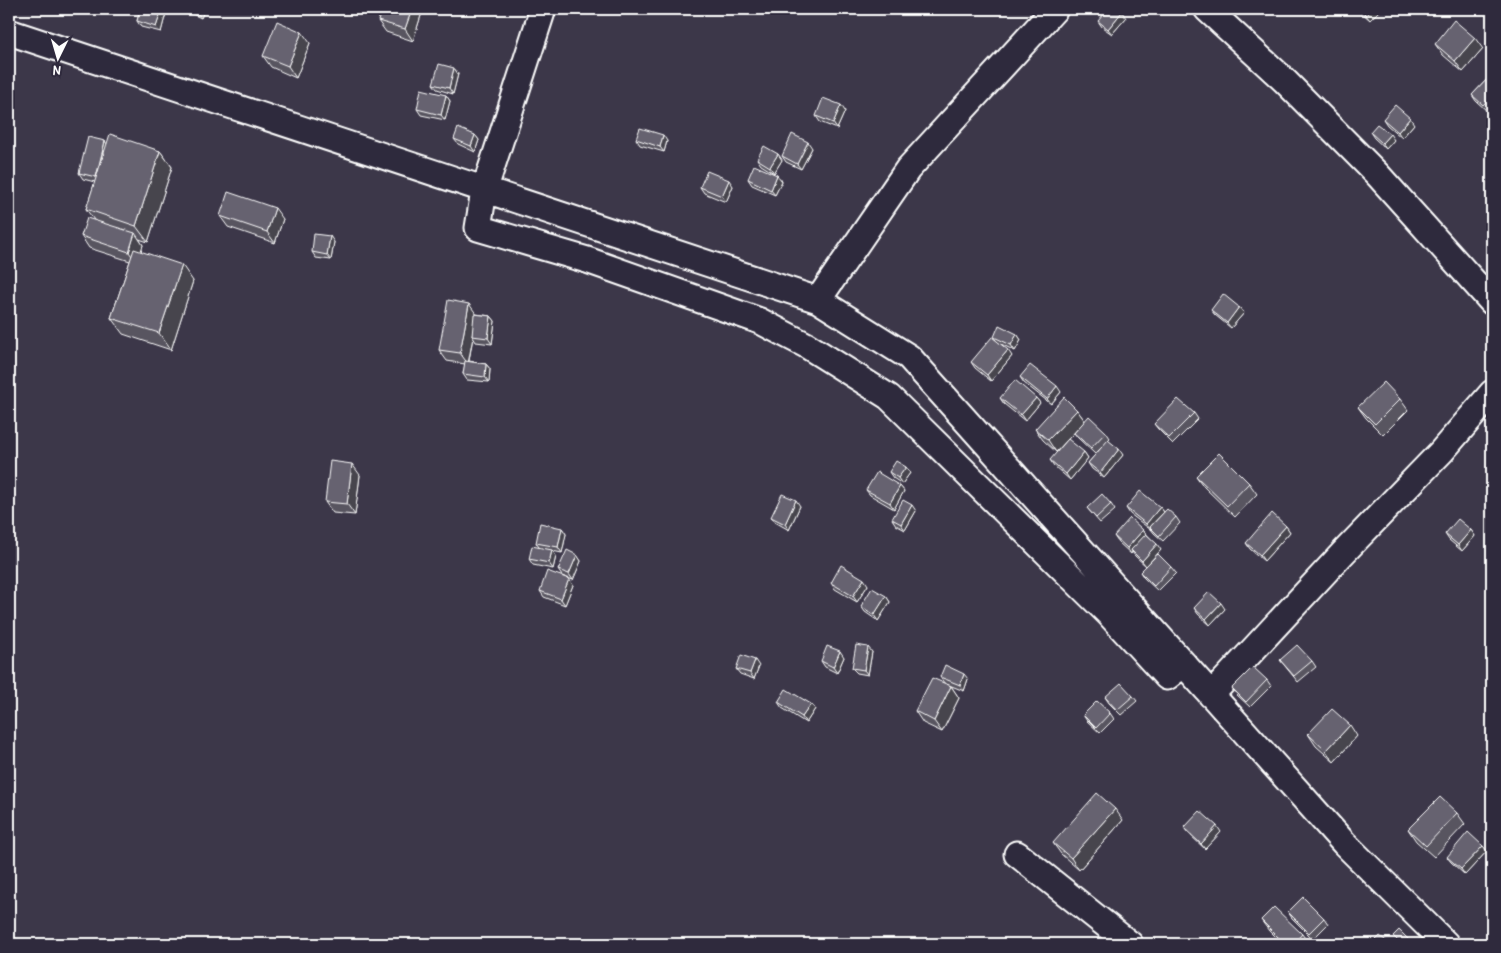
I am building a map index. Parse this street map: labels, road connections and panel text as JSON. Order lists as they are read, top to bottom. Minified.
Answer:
{"north":"bottom"}
